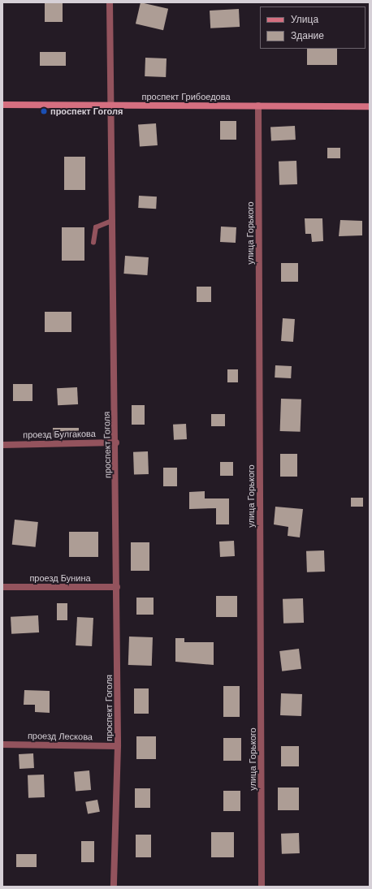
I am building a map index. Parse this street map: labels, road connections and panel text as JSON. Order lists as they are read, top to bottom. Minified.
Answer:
{"streets":{"street":["проспект Грибоедова","улица Горького","проезд Булгакова","проспект Гоголя","проезд Бунина","проезд Лескова"]},"crossings":[["проспект Грибоедова","улица Горького"],["проспект Грибоедова","проспект Гоголя"],["проезд Булгакова","проспект Гоголя"],["проспект Гоголя","проезд Бунина"],["проспект Гоголя","проезд Лескова"]],"places":["проспект Гоголя"],"legend":["Улица","Здание"]}
